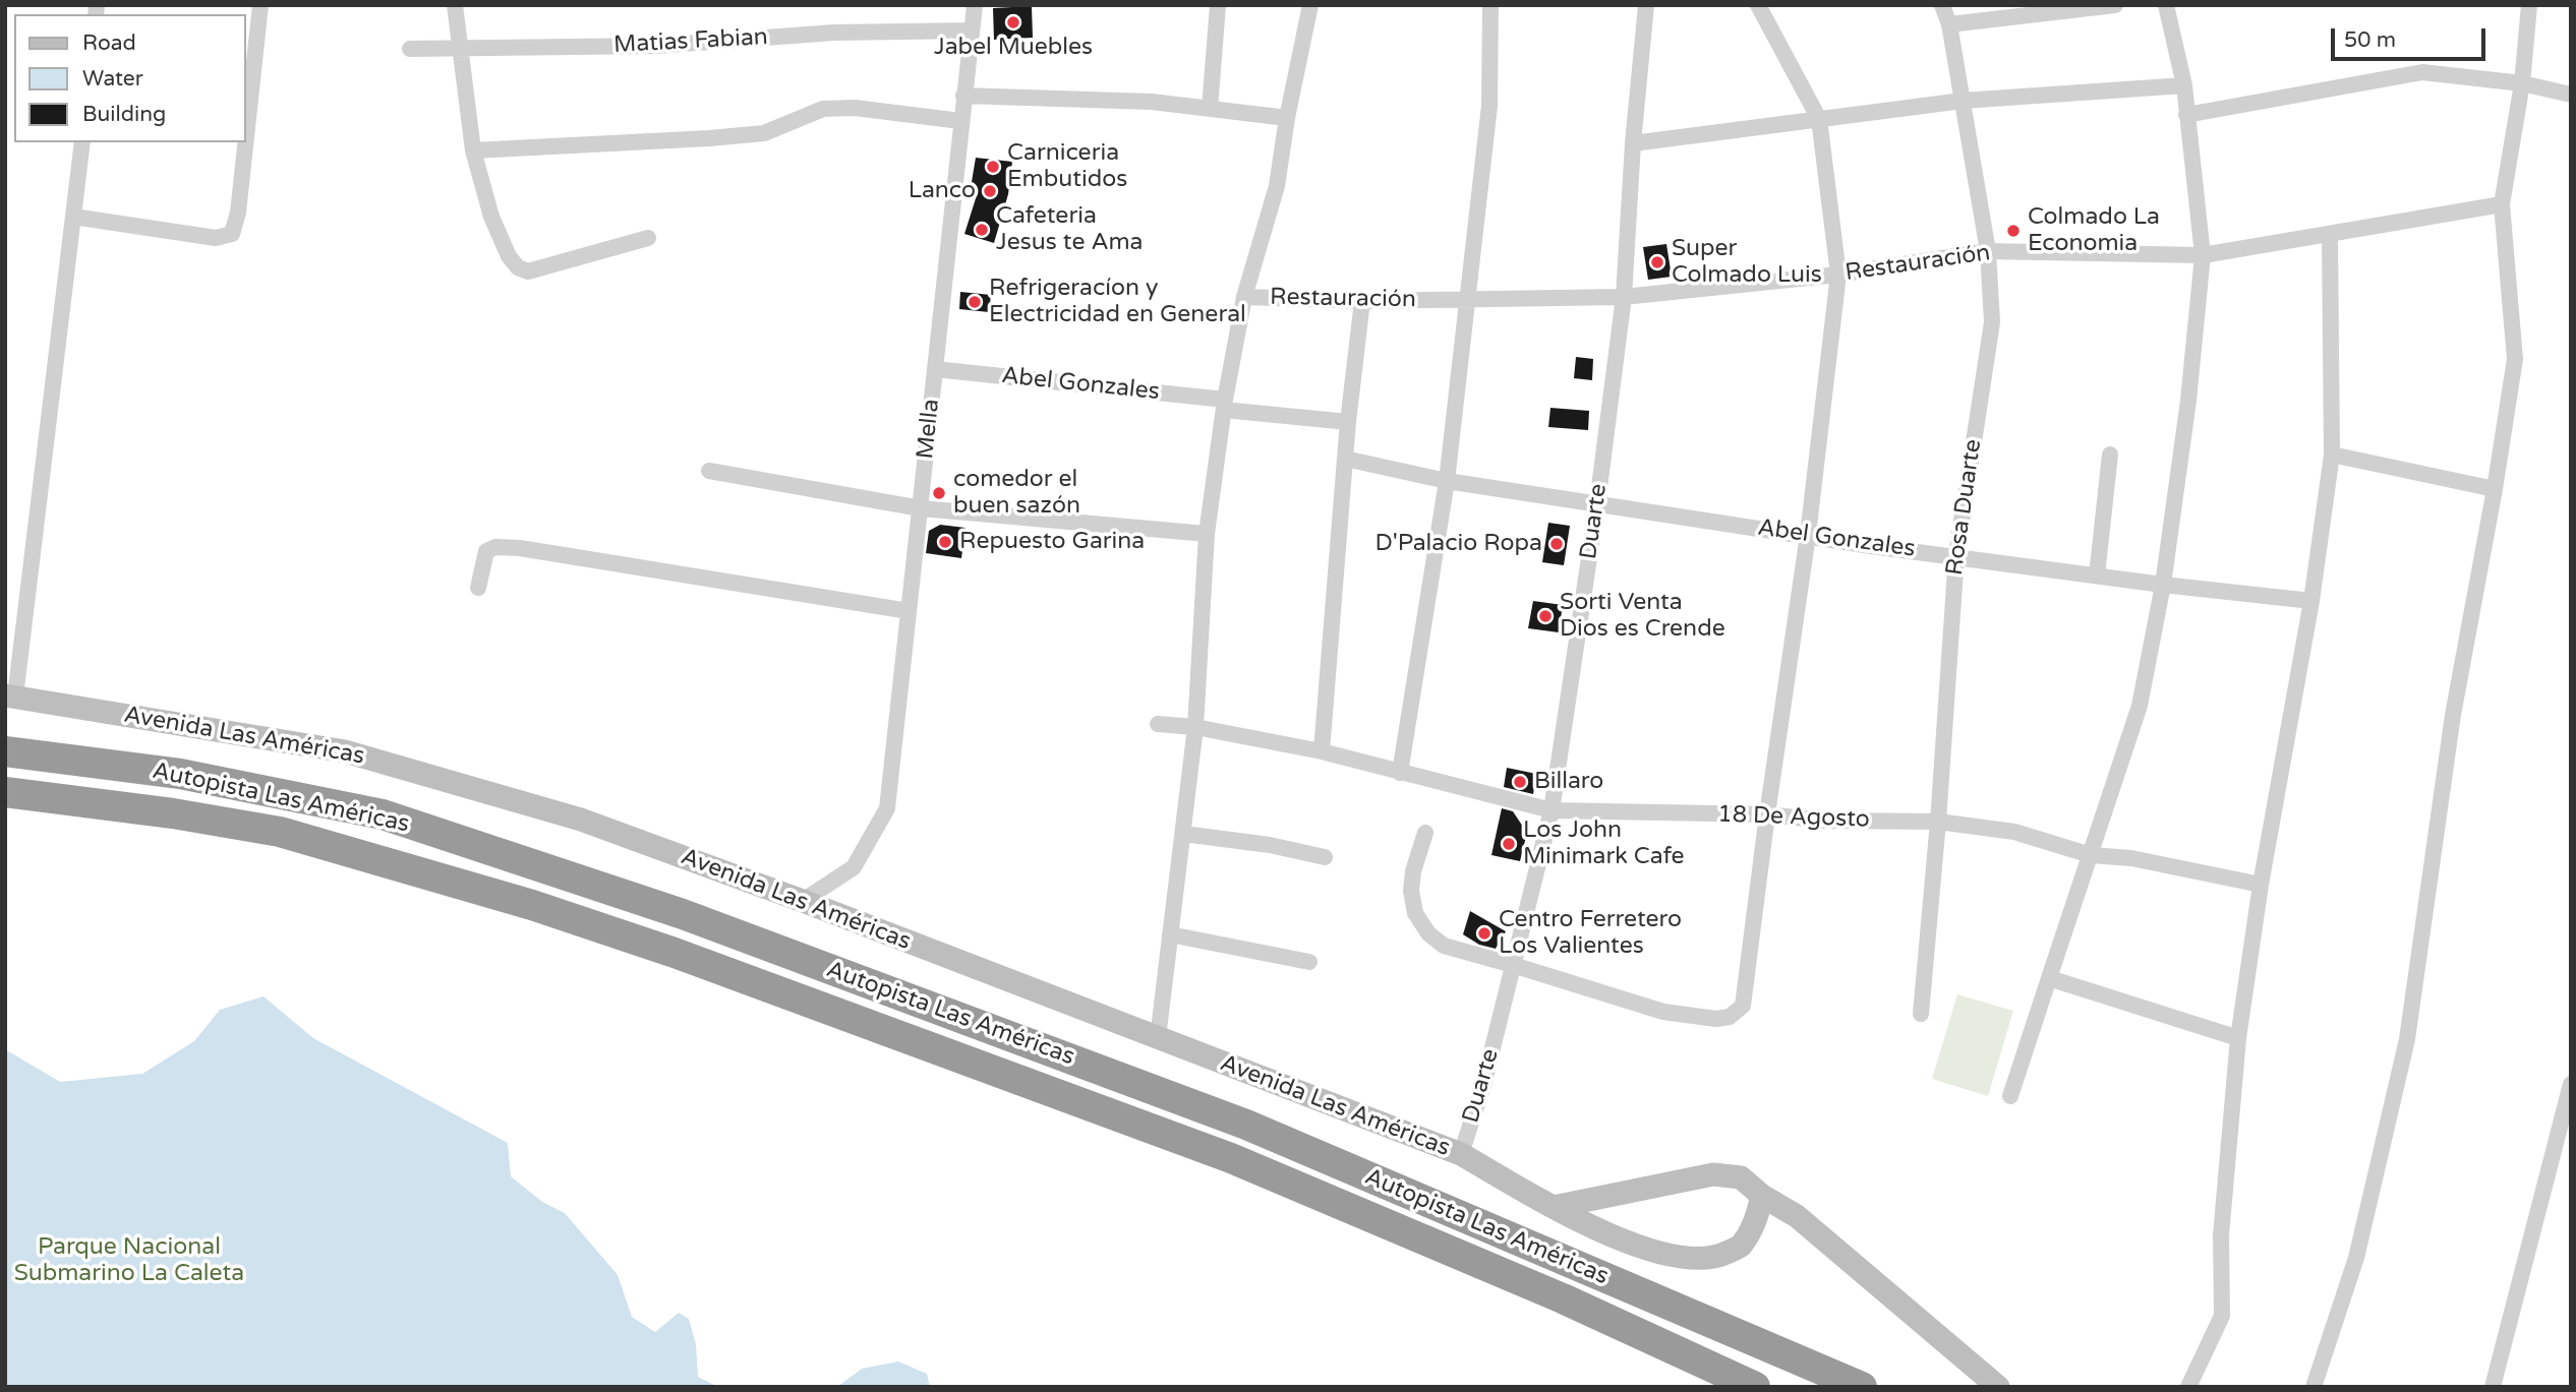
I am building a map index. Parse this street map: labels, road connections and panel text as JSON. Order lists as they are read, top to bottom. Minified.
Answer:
{"streets":{"highway":["Autopista Las Américas"],"main road":["Avenida Las Américas"],"street":["Matias Fabian","Restauración","Abel Gonzales","Mella","Rosa Duarte","Duarte","18 De Agosto"]},"crossings":[["Matias Fabian","Mella"],["Restauración","Rosa Duarte"],["Restauración","Duarte"],["Abel Gonzales","Mella"],["Abel Gonzales","Rosa Duarte"],["Abel Gonzales","Duarte"],["Mella","Avenida Las Américas"],["Rosa Duarte","18 De Agosto"],["Duarte","Avenida Las Américas"],["Duarte","18 De Agosto"]],"parks":["Parque Nacional Submarino La Caleta"],"places":["Jabel Muebles","Carniceria Embutidos","Lanco","Cafeteria Jesus te Ama","Colmado La Economia","Super Colmado Luis","Refrigeracíon y Electricidad en General","comedor el buen sazón","Repuesto Garina","D'Palacio Ropa","Sorti Venta Dios es Crende","Billaro","Los John Minimark Cafe","Centro Ferretero Los Valientes"],"legend":["Road","Water","Building"],"scale_bar":"50 m"}
